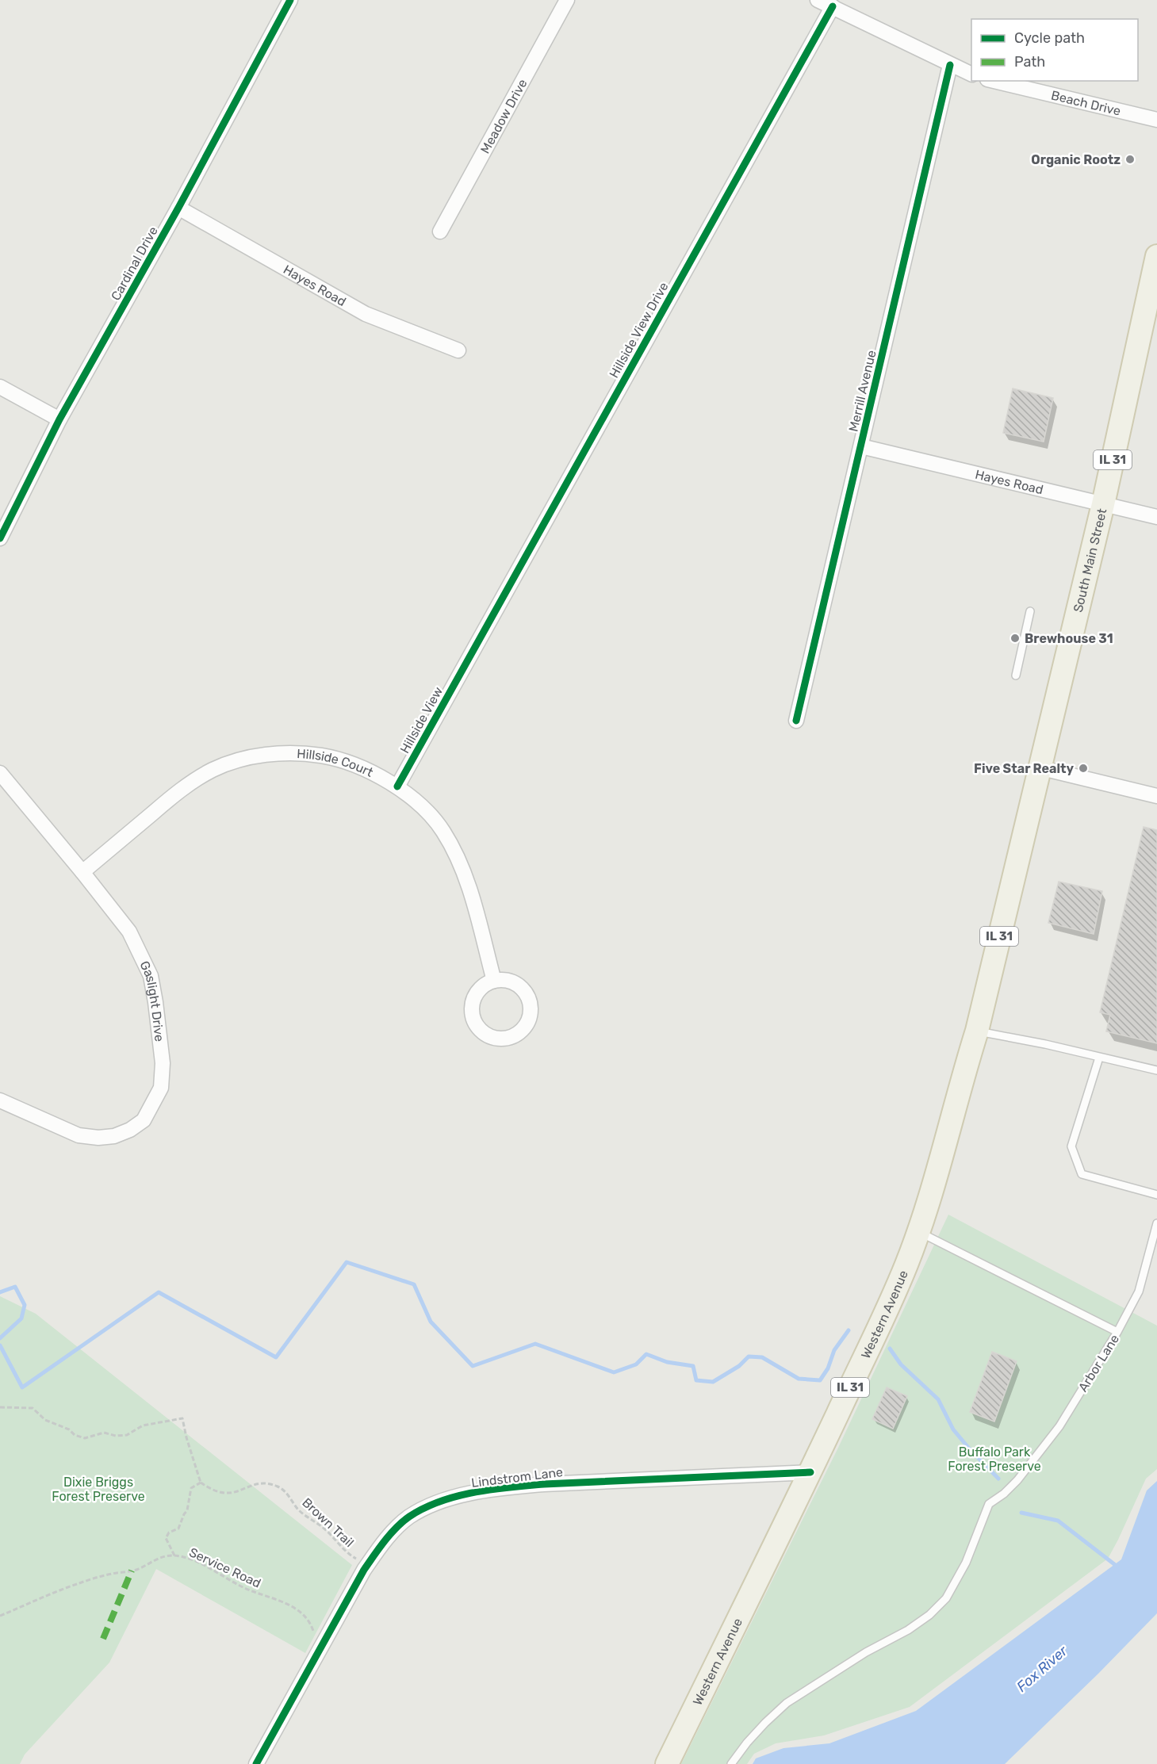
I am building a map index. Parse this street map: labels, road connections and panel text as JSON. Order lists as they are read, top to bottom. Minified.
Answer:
{"streets":{"main road":["IL 31","South Main Street","Western Avenue"],"street":["Beach Drive","Meadow Drive","Cardinal Drive","Hayes Road","Hillside View Drive","Merrill Avenue","Hillside View","Hillside Court","Gaslight Drive","Lindstrom Lane"],"lane":["Arbor Lane"],"path":["Brown Trail","Service Road"]},"crossings":[["Cardinal Drive","Hayes Road"],["Hayes Road","Merrill Avenue"],["Hayes Road","South Main Street"],["Hillside View Drive","Hillside View"],["South Main Street","Western Avenue"],["Hillside View","Hillside Court"],["Hillside Court","Gaslight Drive"],["Western Avenue","Lindstrom Lane"],["Lindstrom Lane","Brown Trail"]],"water":["Fox River"],"parks":["Buffalo Park Forest Preserve","Dixie Briggs Forest Preserve"],"places":["Organic Rootz","Brewhouse 31","Five Star Realty"],"legend":["Cycle path","Path"]}
